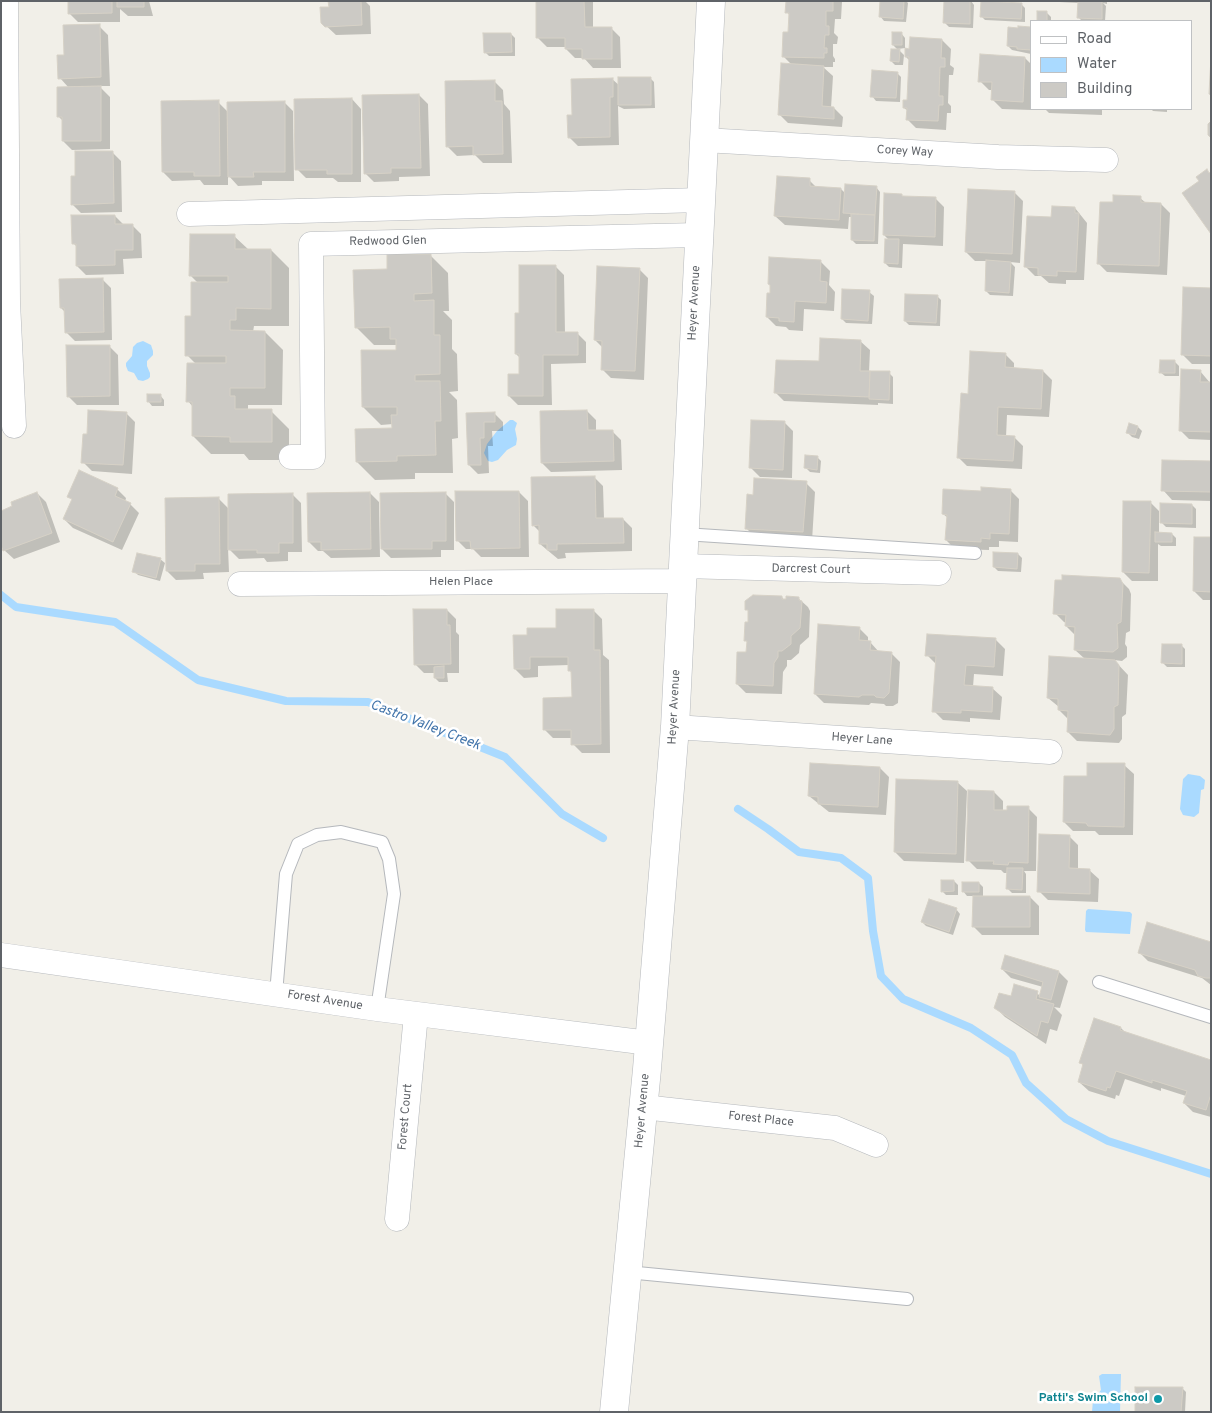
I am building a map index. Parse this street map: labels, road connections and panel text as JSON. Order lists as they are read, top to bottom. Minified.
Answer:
{"streets":{"street":["Corey Way","Redwood Glen","Heyer Avenue","Darcrest Court","Helen Place","Heyer Lane","Forest Avenue","Forest Court","Forest Place"]},"crossings":[["Corey Way","Heyer Avenue"],["Redwood Glen","Heyer Avenue"],["Heyer Avenue","Darcrest Court"],["Heyer Avenue","Helen Place"],["Heyer Avenue","Heyer Lane"],["Heyer Avenue","Forest Avenue"],["Heyer Avenue","Forest Place"],["Darcrest Court","Helen Place"],["Forest Avenue","Forest Court"]],"water":["Castro Valley Creek"],"places":["Patti's Swim School"],"legend":["Road","Water","Building"]}
